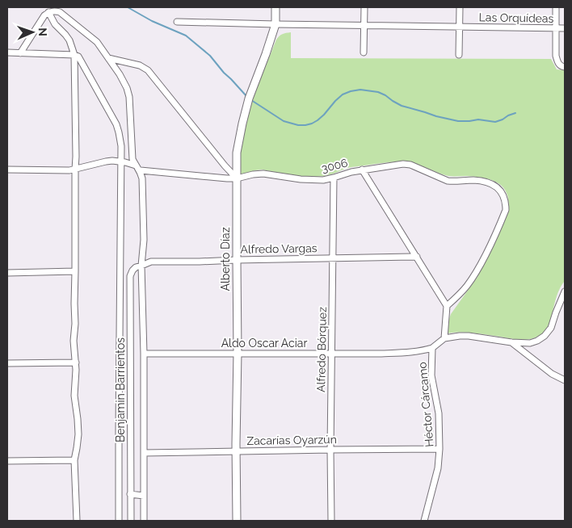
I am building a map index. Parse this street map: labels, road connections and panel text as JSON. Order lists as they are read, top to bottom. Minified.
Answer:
{"streets":{"street":["Las Orquídeas","3006","Alfredo Vargas","Alberto Díaz","Aldo Oscar Aciar","Alfredo Bórquez","Benjamin Barrientos","Héctor Cárcamo","Zacarías Oyarzún"]},"crossings":[["Las Orquídeas","Alberto Díaz"],["3006","Alberto Díaz"],["3006","Alfredo Bórquez"],["3006","Benjamin Barrientos"],["Alfredo Vargas","Alberto Díaz"],["Alfredo Vargas","Alfredo Bórquez"],["Alfredo Vargas","Benjamin Barrientos"],["Alberto Díaz","Aldo Oscar Aciar"],["Alberto Díaz","Zacarías Oyarzún"],["Aldo Oscar Aciar","Alfredo Bórquez"],["Aldo Oscar Aciar","Benjamin Barrientos"],["Aldo Oscar Aciar","Héctor Cárcamo"],["Alfredo Bórquez","Zacarías Oyarzún"],["Benjamin Barrientos","Zacarías Oyarzún"],["Héctor Cárcamo","Zacarías Oyarzún"]],"north":"right"}
